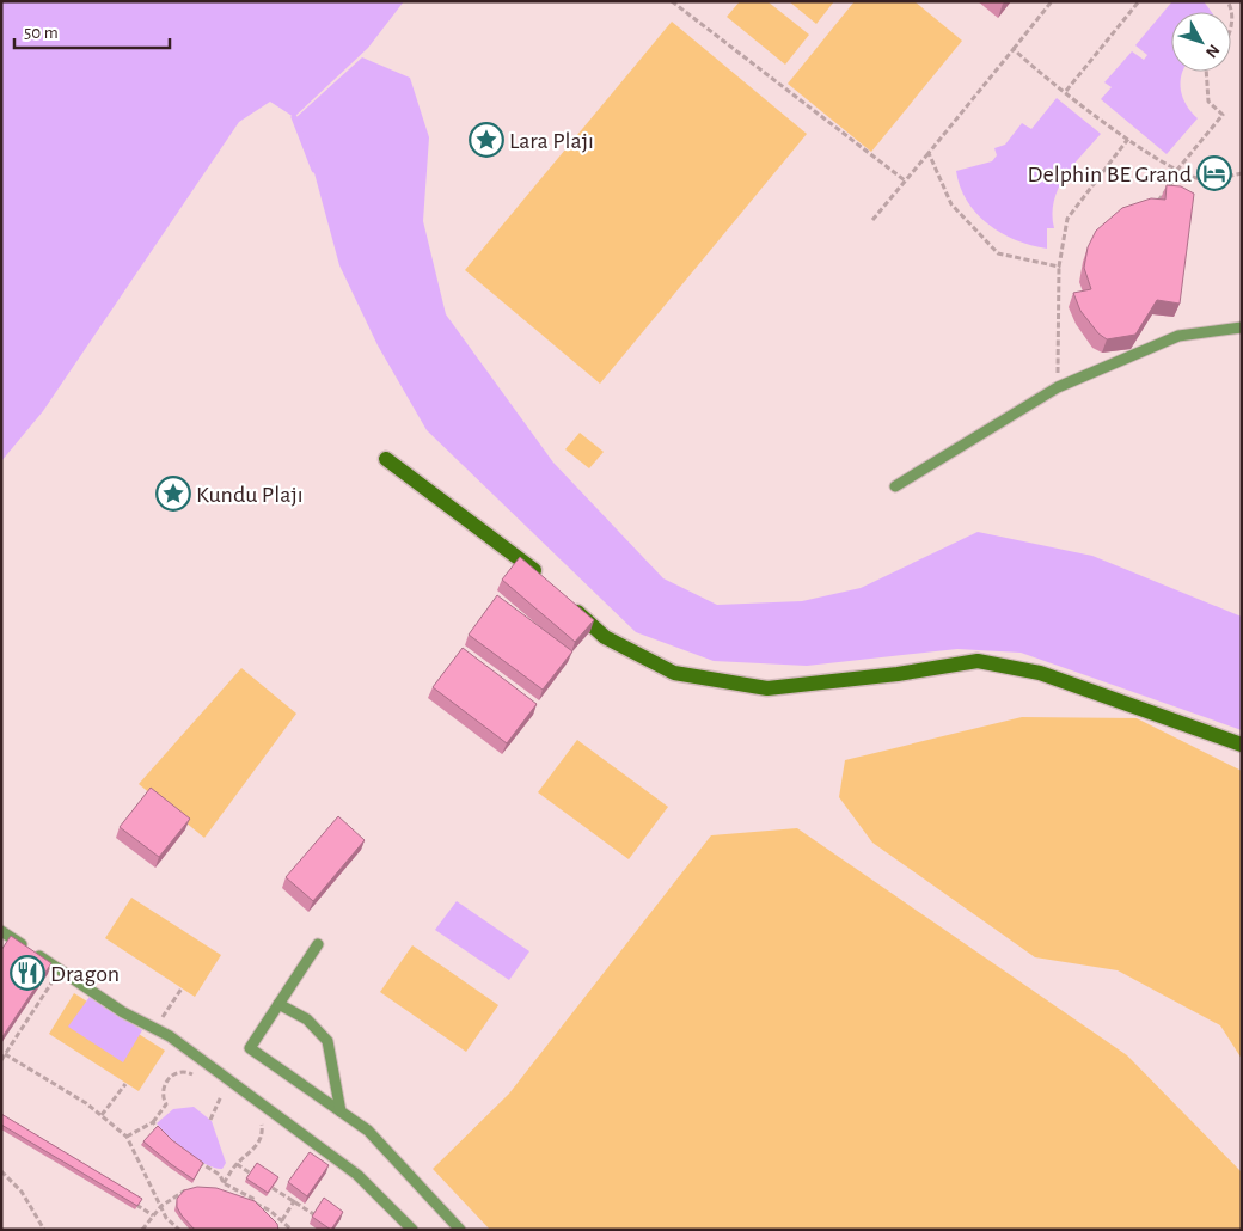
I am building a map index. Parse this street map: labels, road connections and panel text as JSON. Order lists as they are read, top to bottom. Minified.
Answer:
{"places":{"place":["Lara Plajı","Kundu Plajı"],"hotel":["Delphin BE Grand"],"restaurant":["Dragon"]},"scale_bar":"50 m","north":"bottom right"}
